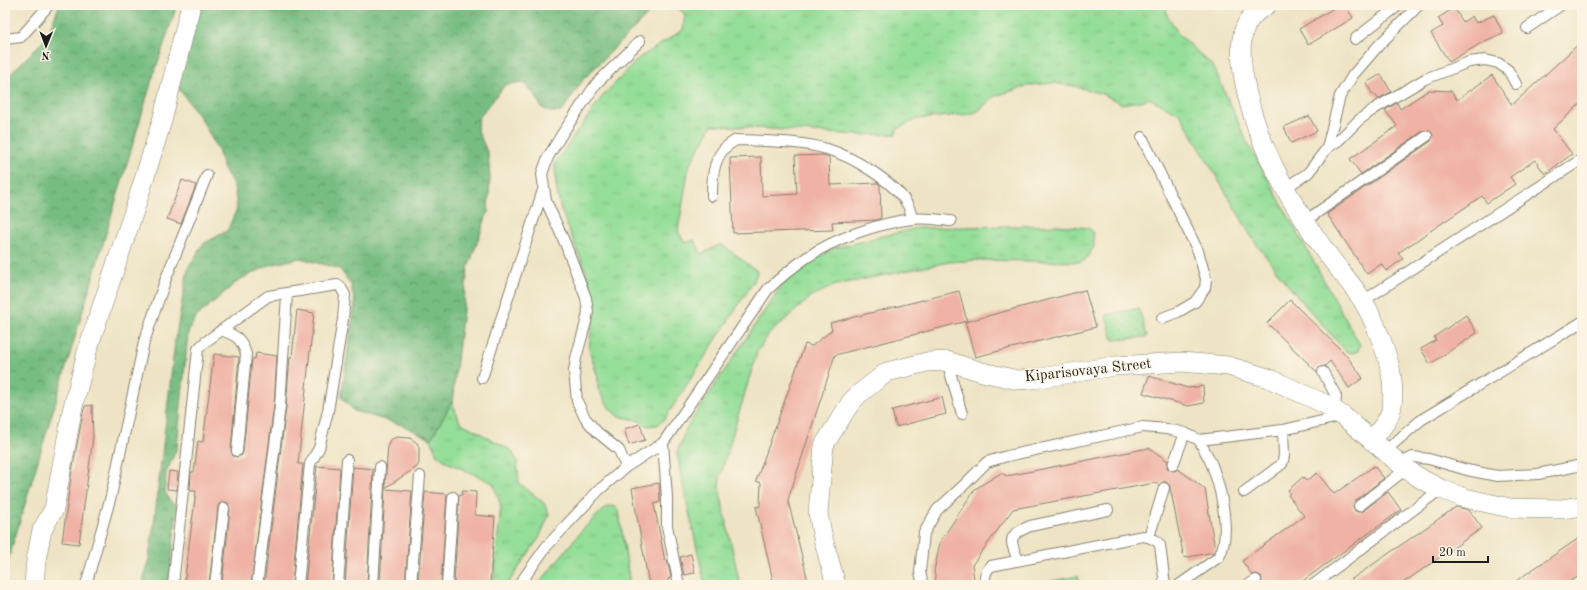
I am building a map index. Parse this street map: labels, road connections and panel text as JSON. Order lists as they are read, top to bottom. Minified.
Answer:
{"streets":{"street":["Kiparisovaya Street"]},"scale_bar":"20 m","north":"bottom"}
